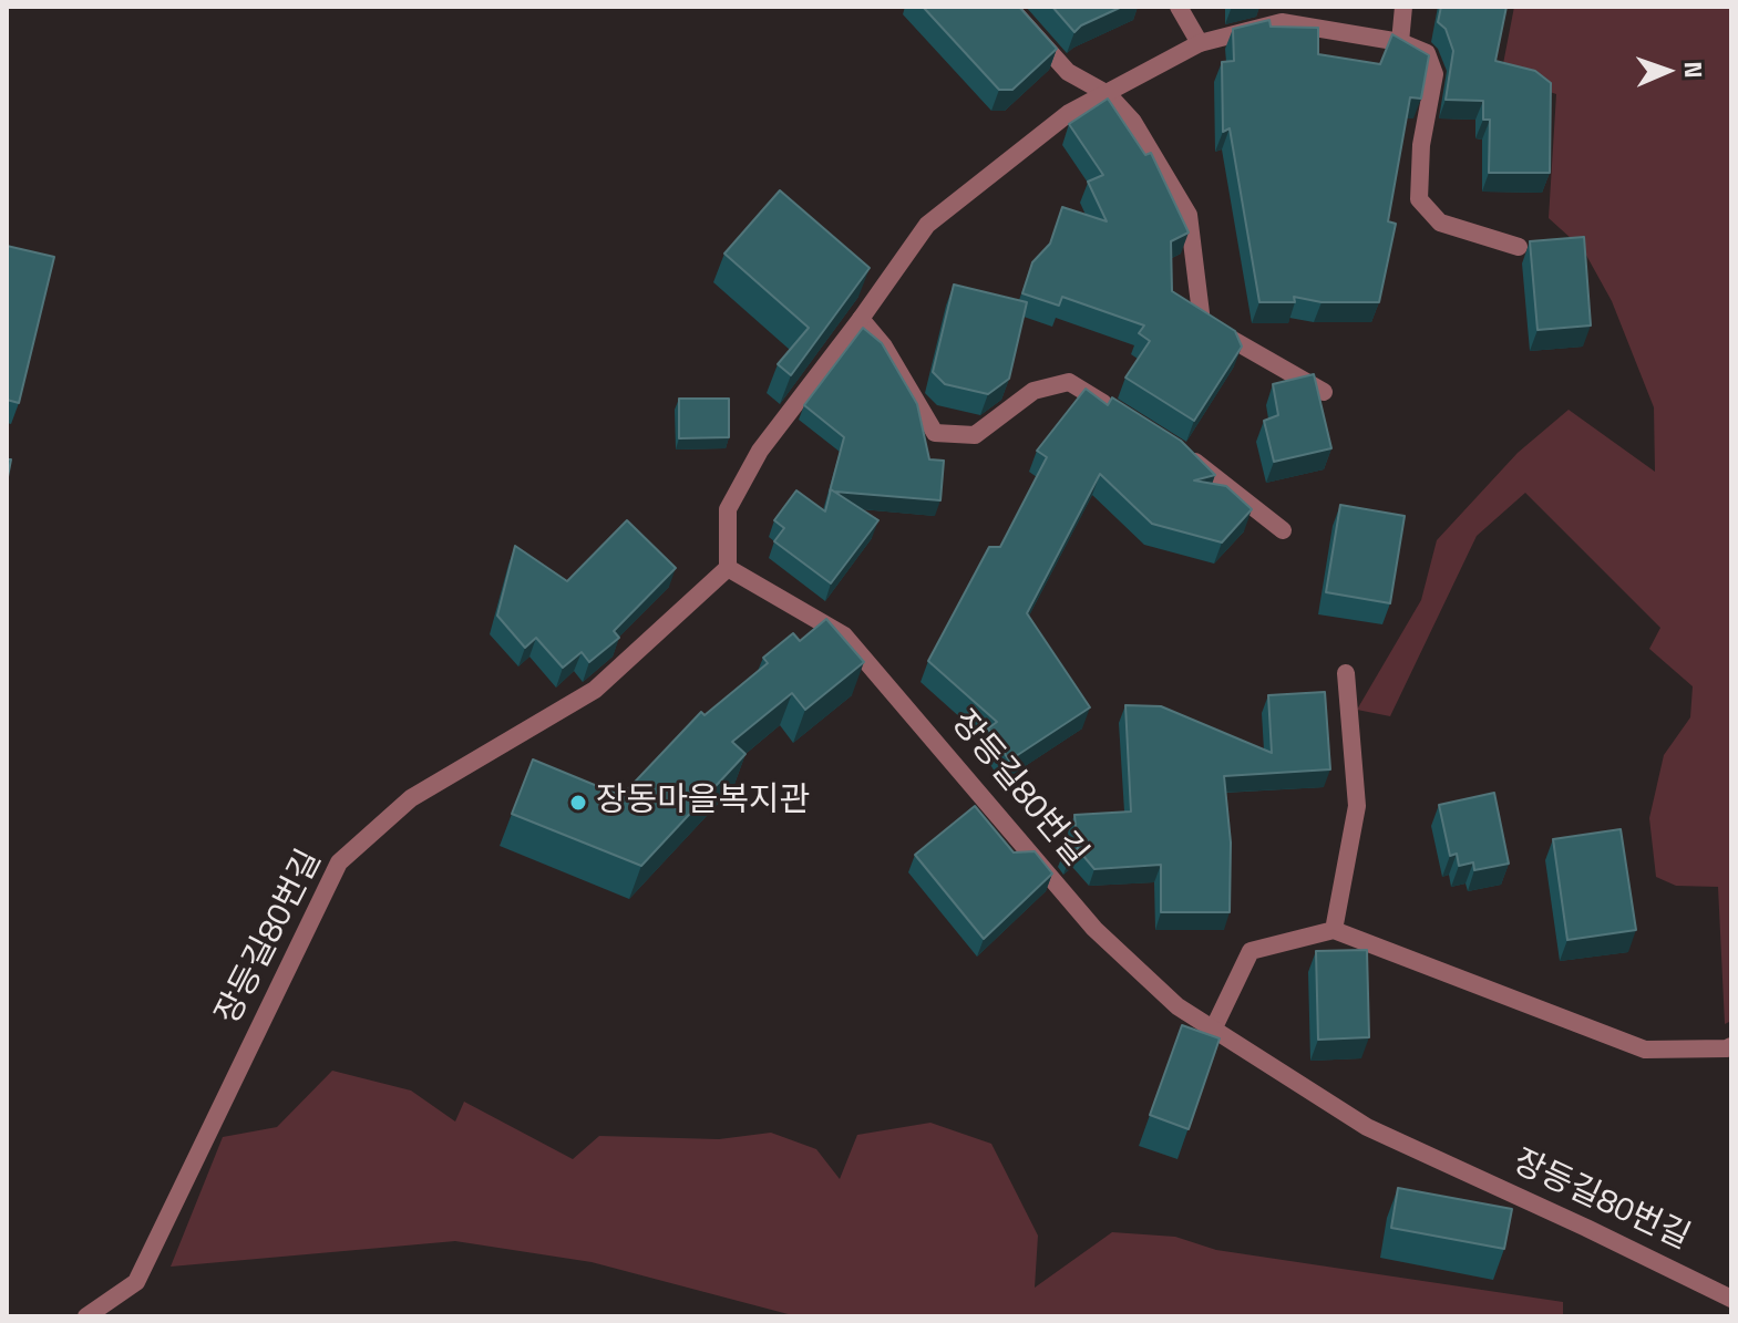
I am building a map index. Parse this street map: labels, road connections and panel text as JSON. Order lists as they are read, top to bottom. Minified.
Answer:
{"streets":{"street":["장등길80번길"]},"places":["장동마을복지관"],"north":"right"}
